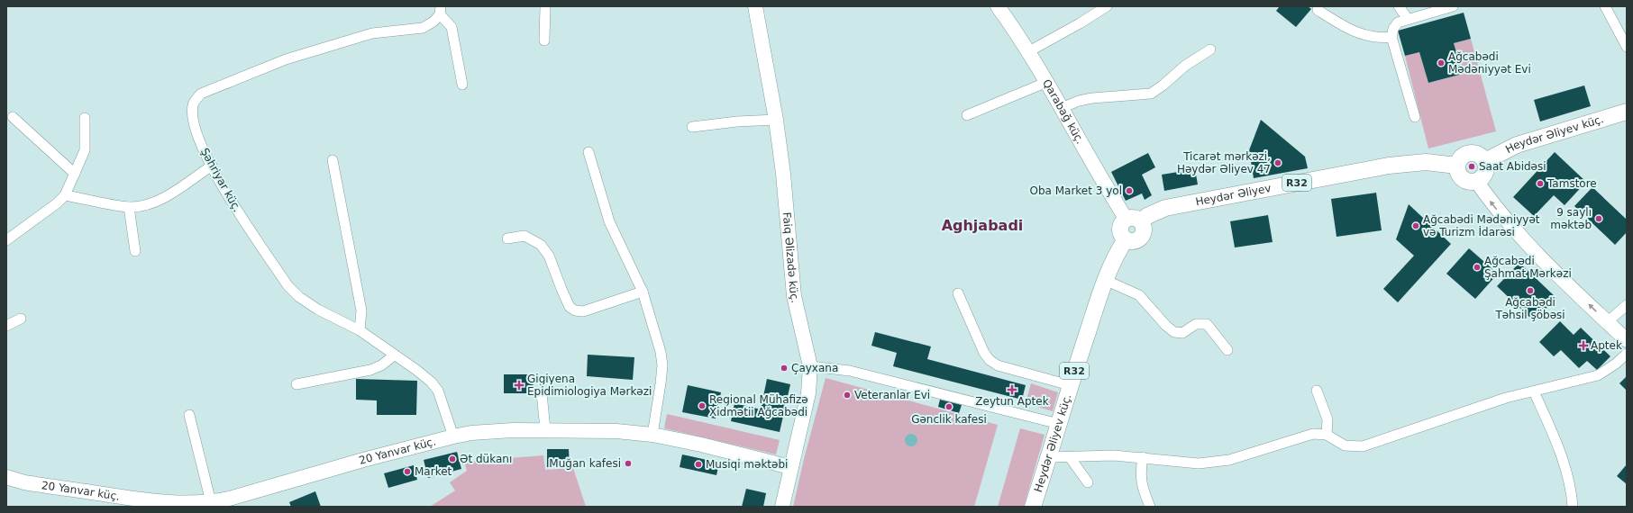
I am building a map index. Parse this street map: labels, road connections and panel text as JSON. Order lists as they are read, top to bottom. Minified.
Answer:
{"streets":{"main road":["Heydər Əliyev küç.","R32","Heydər Əliyev"],"street":["Qarabağ küç.","Şəhriyar küç.","Faiq Əlizadə küç.","20 Yanvar küç."]},"crossings":[["Qarabağ küç.","Heydər Əliyev küç."],["Qarabağ küç.","Heydər Əliyev"],["Heydər Əliyev küç.","Heydər Əliyev"],["Şəhriyar küç.","20 Yanvar küç."],["Faiq Əlizadə küç.","20 Yanvar küç."]],"districts":["Aghjabadi"],"places":{"other":["Ağcabədi Mədəniyyət Evi","Ticarət mərkəzi, Həydər Əliyev 47","Saat Abidəsi","Tamstore","Oba Market 3 yol","9 saylı məktəb","Ağcabədi Mədəniyyət və Turizm İdarəsi","Ağcabədi Şahmat Mərkəzi","Ağcabədi Təhsil şöbəsi","Çayxana","Veteranlar Evi","Regional Mühafizə Xidmətii Ağcabədi","Gənclik kafesi","Әt dükanı","Muğan kafesi","Musiqi məktəbi","Market"],"health":["Aptek","Gigiyena Epidimiologiya Mərkəzi","Zeytun Aptek"]}}
